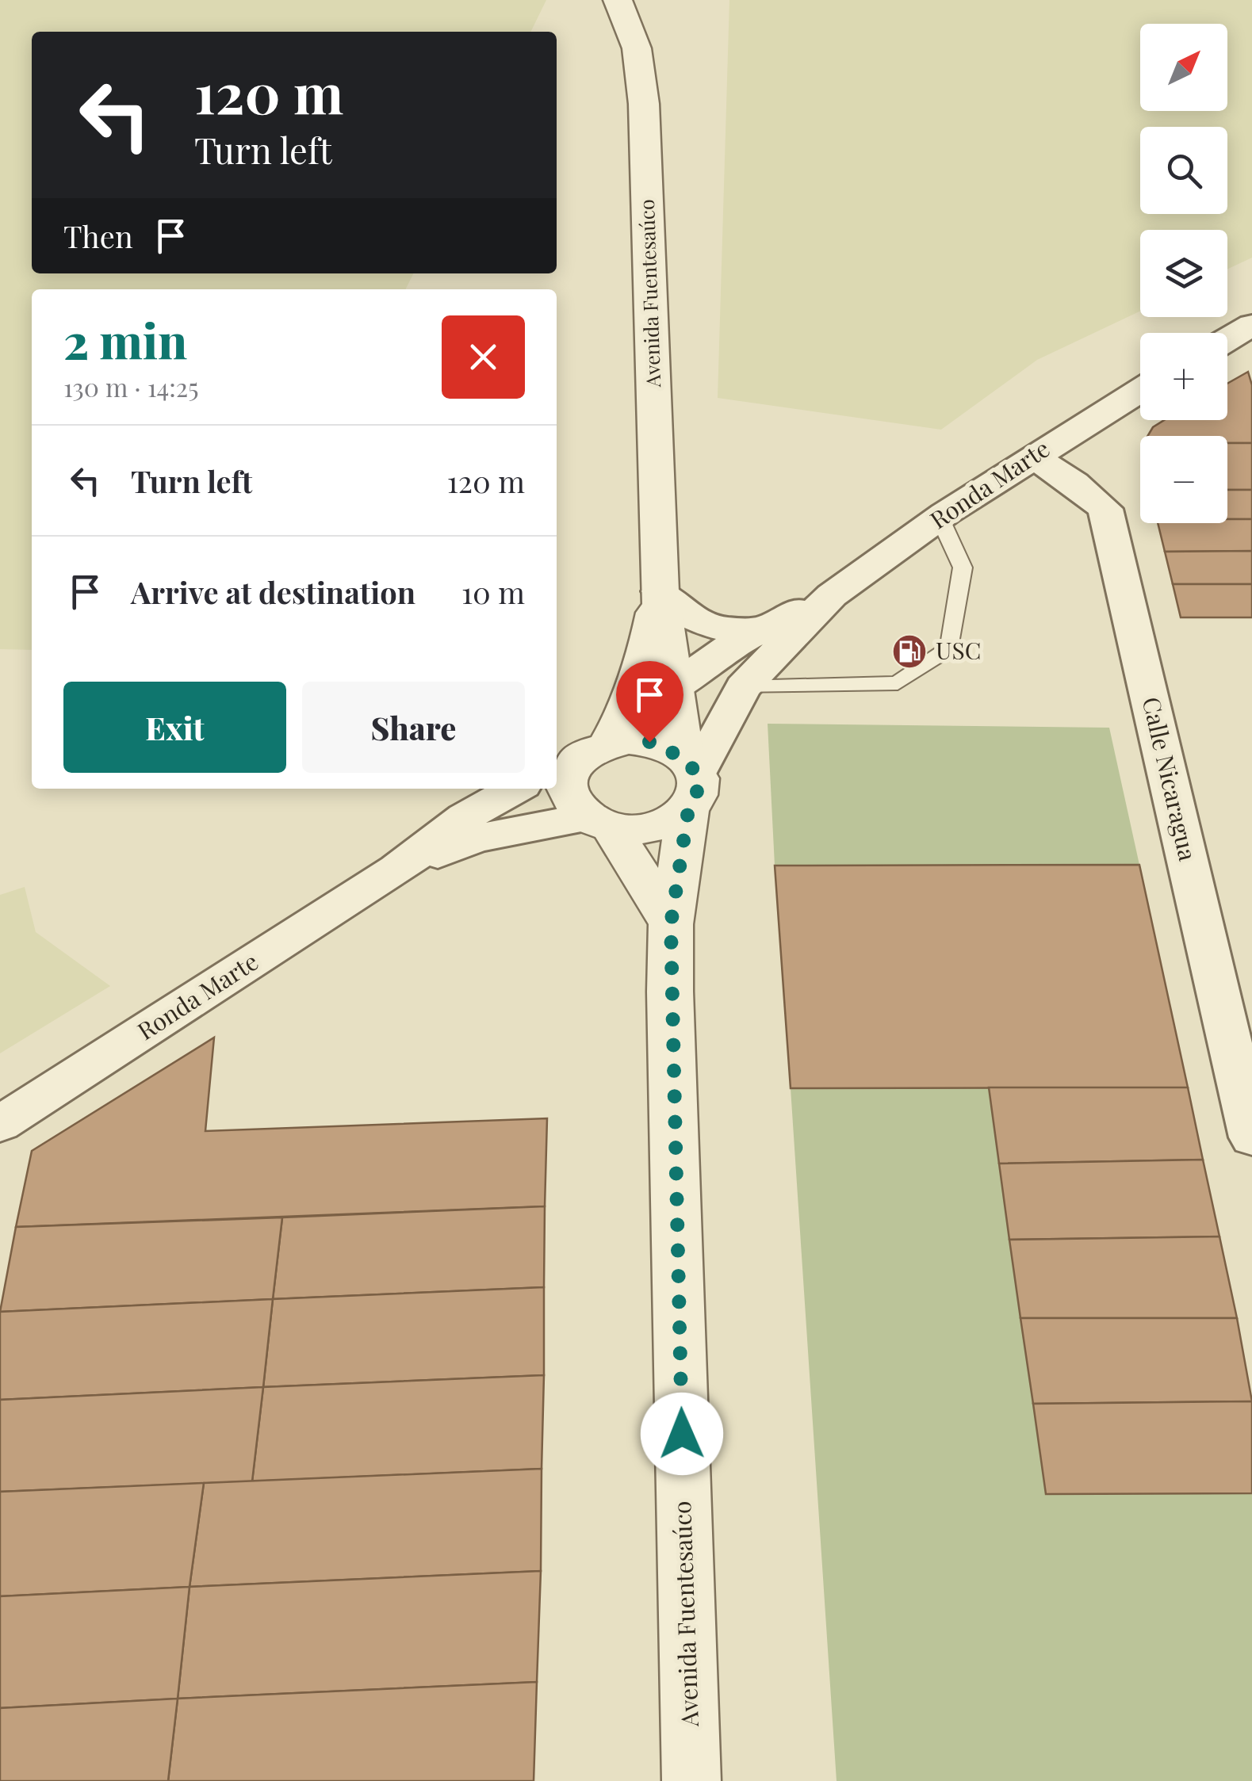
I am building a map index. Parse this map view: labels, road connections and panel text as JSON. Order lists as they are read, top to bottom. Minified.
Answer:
{"streets":{"street":["Avenida Fuentesaúco","Ronda Marte","Calle Nicaragua"]},"crossings":[["Avenida Fuentesaúco","Ronda Marte"],["Ronda Marte","Calle Nicaragua"]],"places":{"fuel station":["USC"]},"north":"top right","page":{"map_buttons":["+","−"],"turn":["120 m","Turn left"],"then":"Then","heading":["2 min","130 m · 14:25"],"list":[{"name":"Turn left","value":"120 m"},{"name":"Arrive at destination","value":"10 m"}],"buttons":["Exit","Share"]}}
